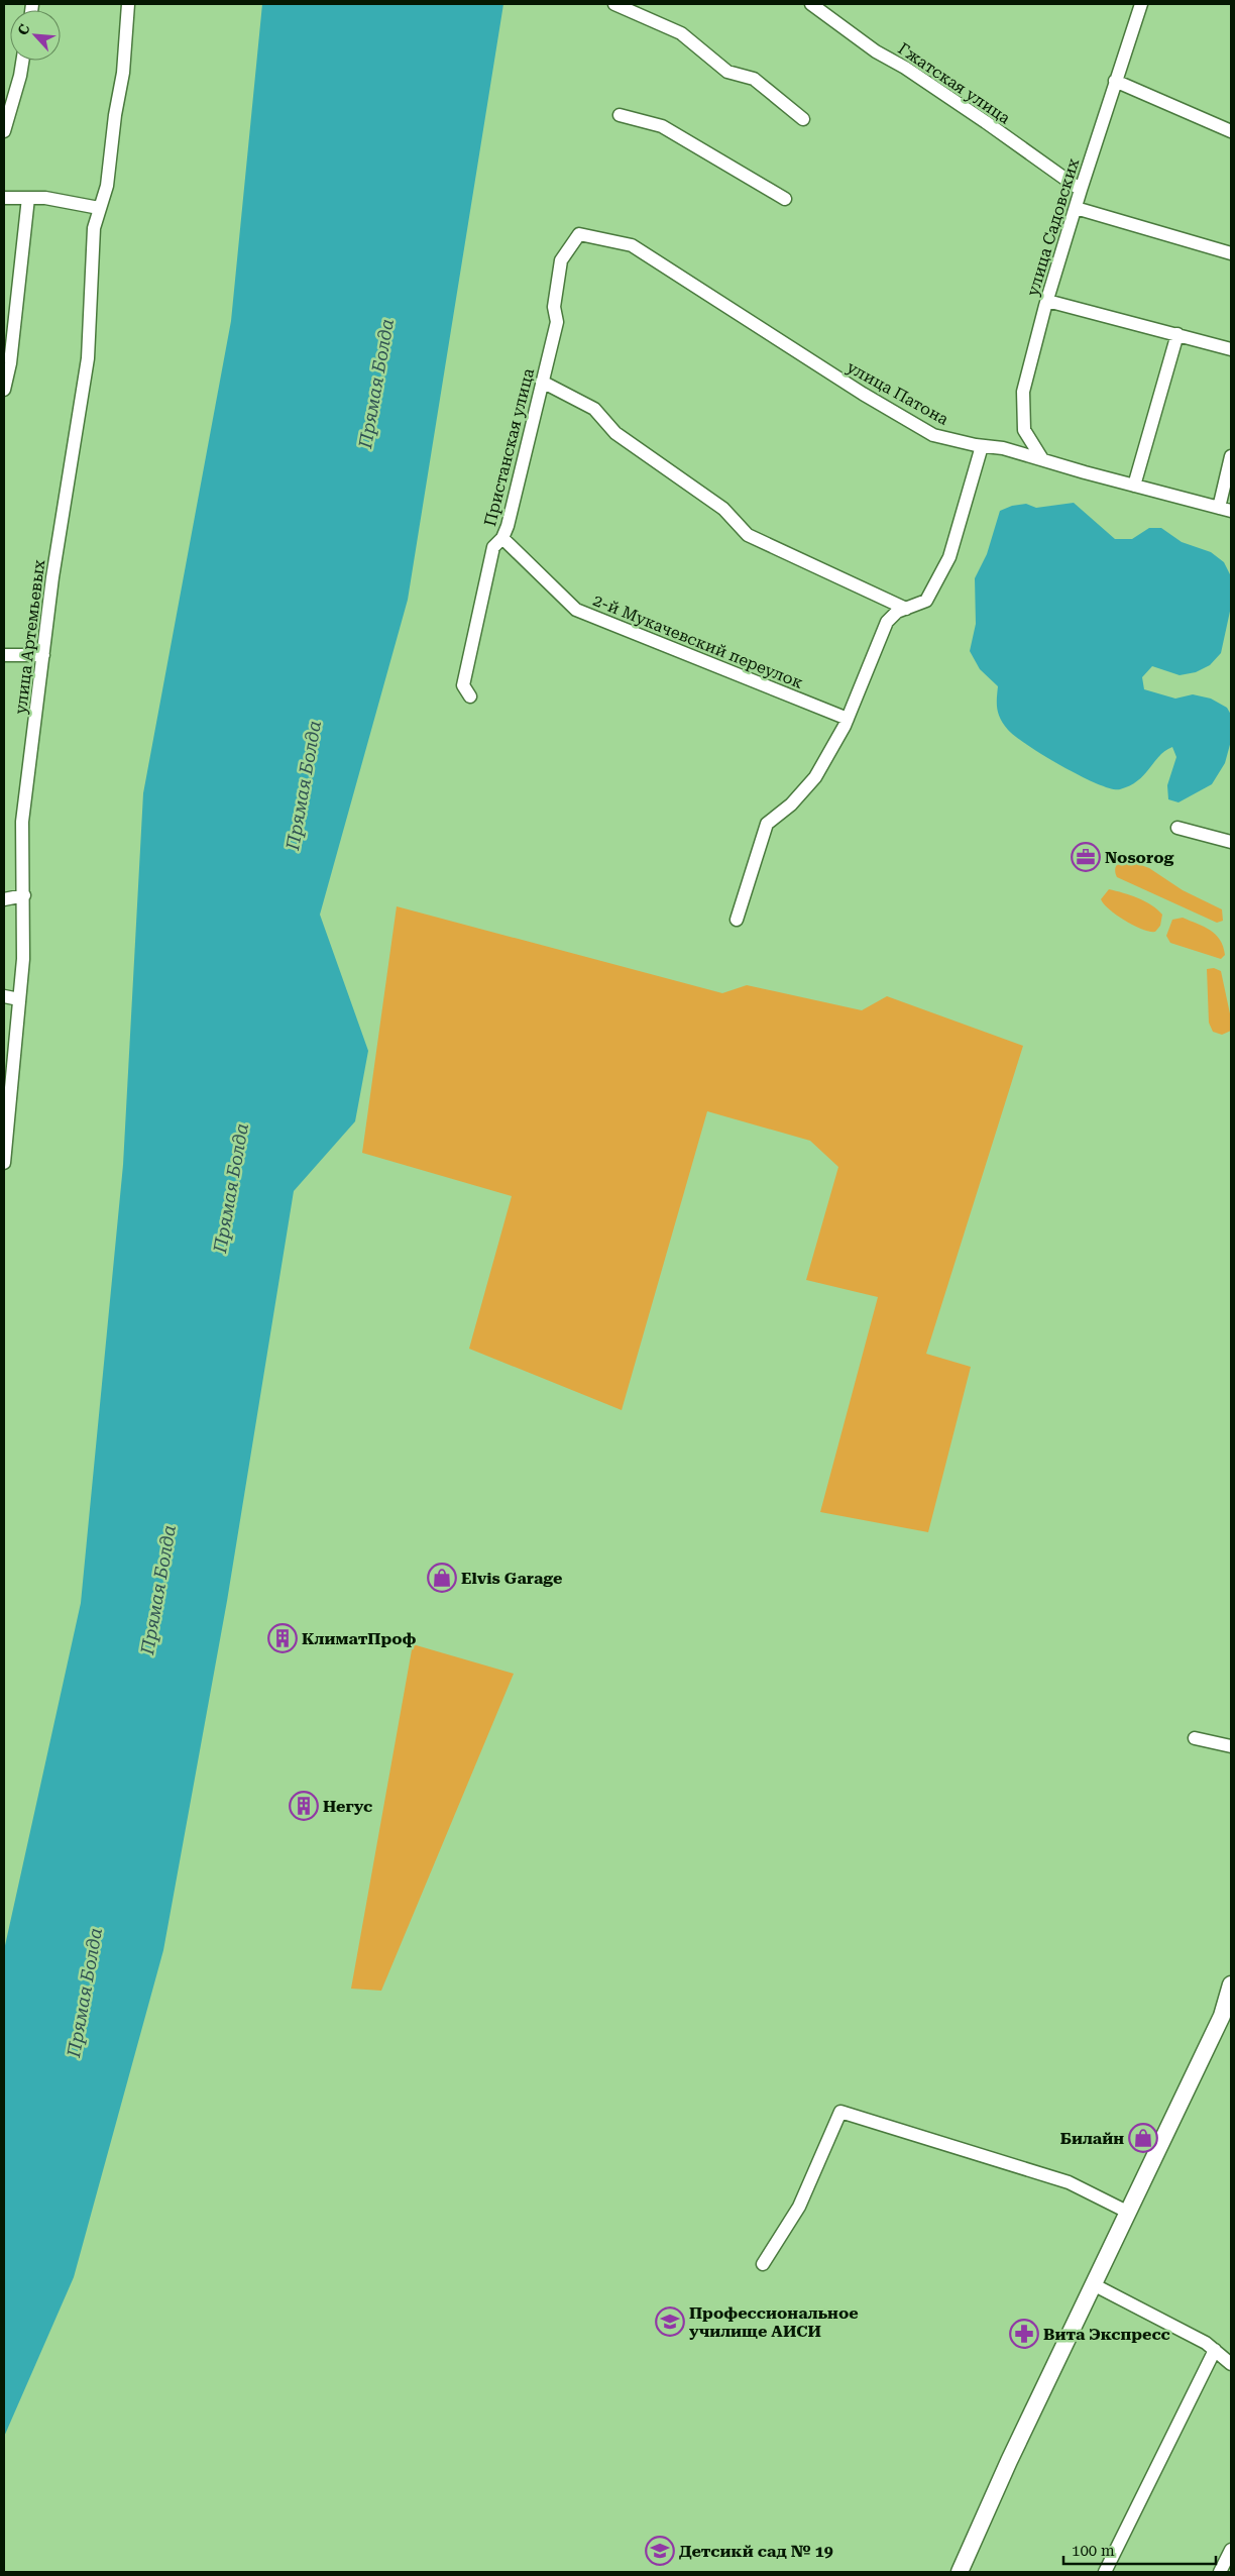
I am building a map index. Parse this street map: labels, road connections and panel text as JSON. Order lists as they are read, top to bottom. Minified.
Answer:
{"streets":{"street":["Гжатская улица","улица Садовских","улица Патона","Пристанская улица","улица Артемьевых","2-й Мукачевский переулок"]},"crossings":[["Гжатская улица","улица Садовских"],["улица Садовских","улица Патона"],["улица Патона","Пристанская улица"],["Пристанская улица","2-й Мукачевский переулок"]],"water":["Прямая Болда"],"places":{"office":["Nosorog"],"shop":["Elvis Garage","Билайн"],"building":["КлиматПроф","Негус"],"school or university":["Профессиональное училище АИСИ","Детсикй сад № 19"],"pharmacy":["Вита Экспресс"]},"scale_bar":"100 m","north":"top left"}
